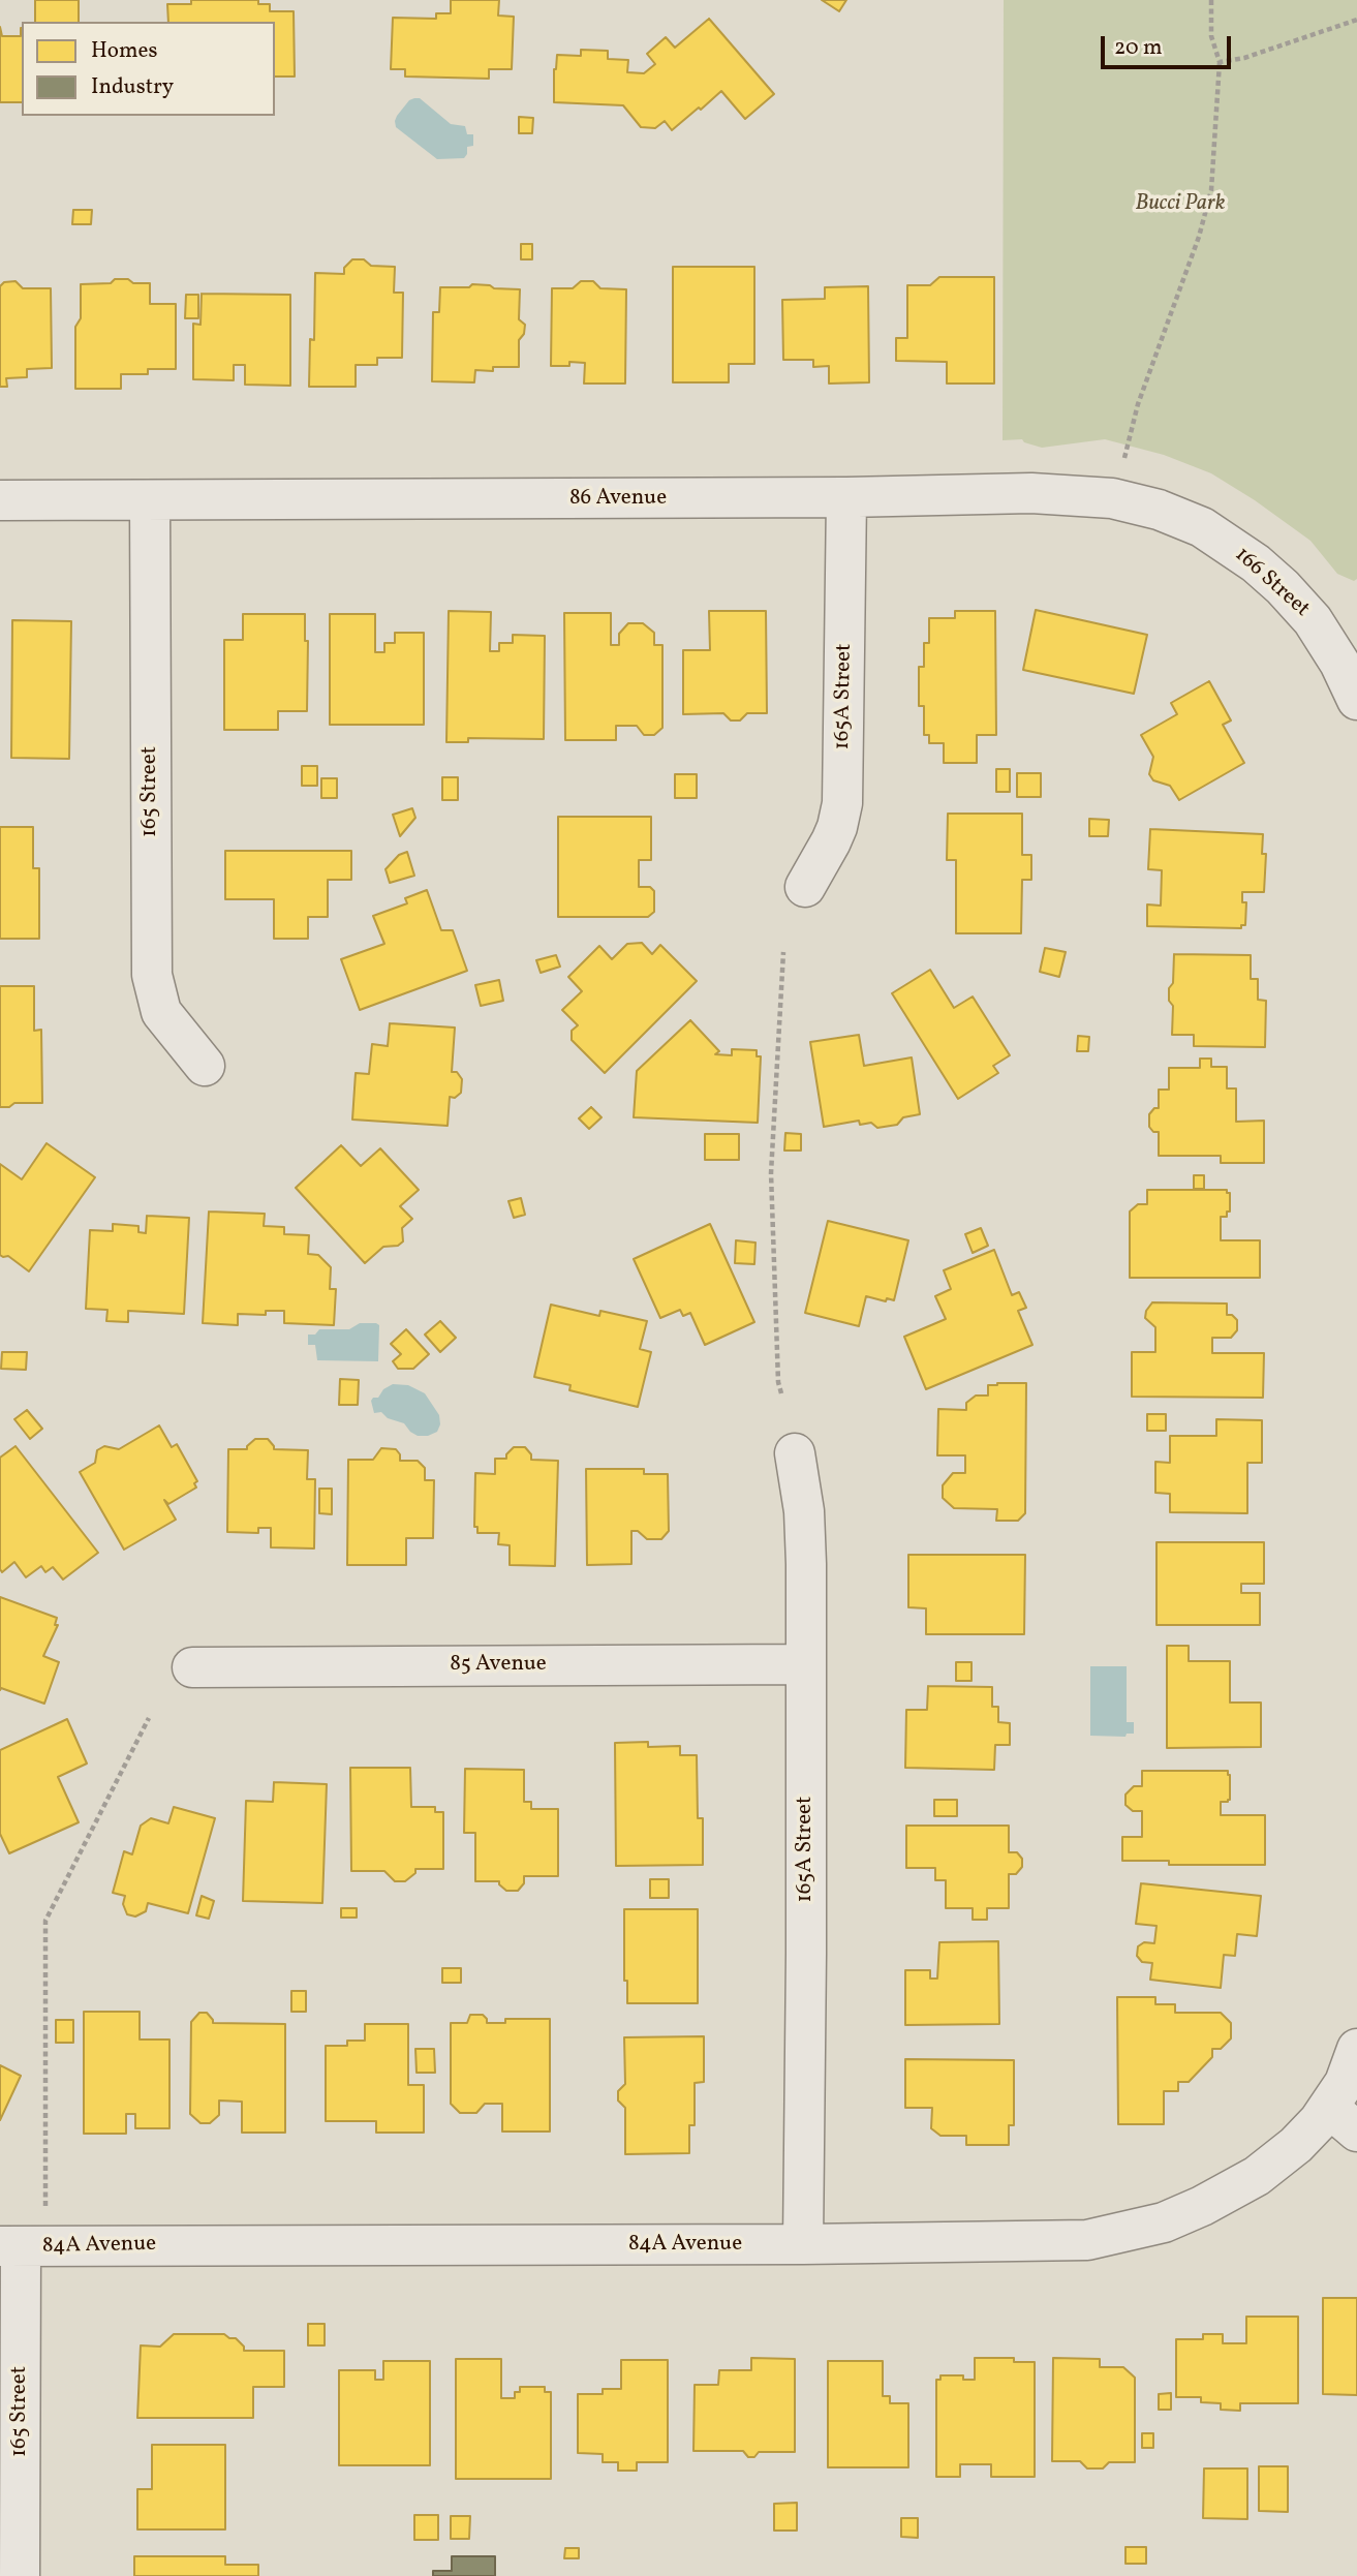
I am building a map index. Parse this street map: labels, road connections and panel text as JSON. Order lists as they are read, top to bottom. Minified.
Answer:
{"streets":{"street":["86 Avenue","166 Street","165A Street","165 Street","85 Avenue","84A Avenue"]},"crossings":[["86 Avenue","166 Street"],["86 Avenue","165A Street"],["86 Avenue","165 Street"],["165A Street","85 Avenue"],["165A Street","84A Avenue"],["165 Street","84A Avenue"]],"parks":["Bucci Park"],"legend":["Homes","Industry"],"scale_bar":"20 m"}
